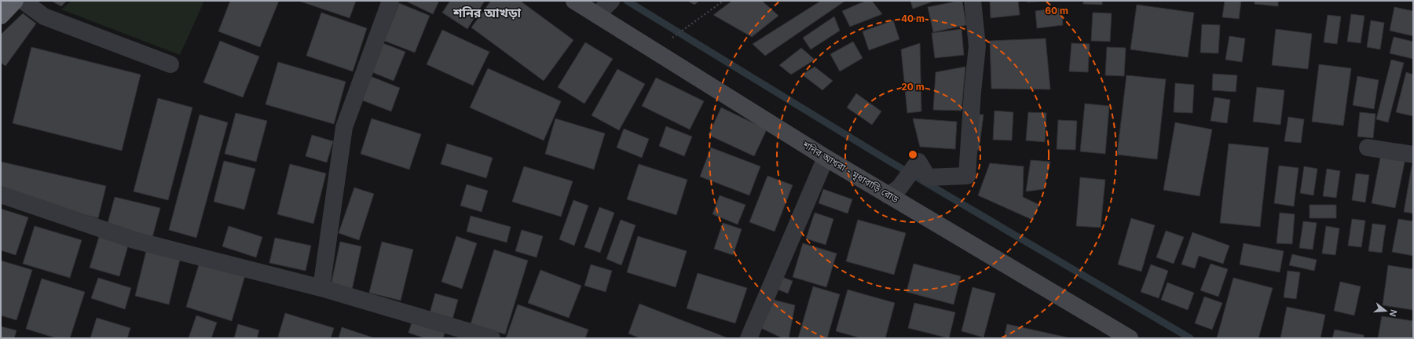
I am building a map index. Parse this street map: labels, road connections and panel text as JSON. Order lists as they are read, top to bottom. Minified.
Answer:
{"streets":{"main road":["শনির আখরা - মৃধাবাড়ি রোড"]},"districts":["শনির আখড়া"],"north":"right","rings":["60 m","40 m","20 m"]}
